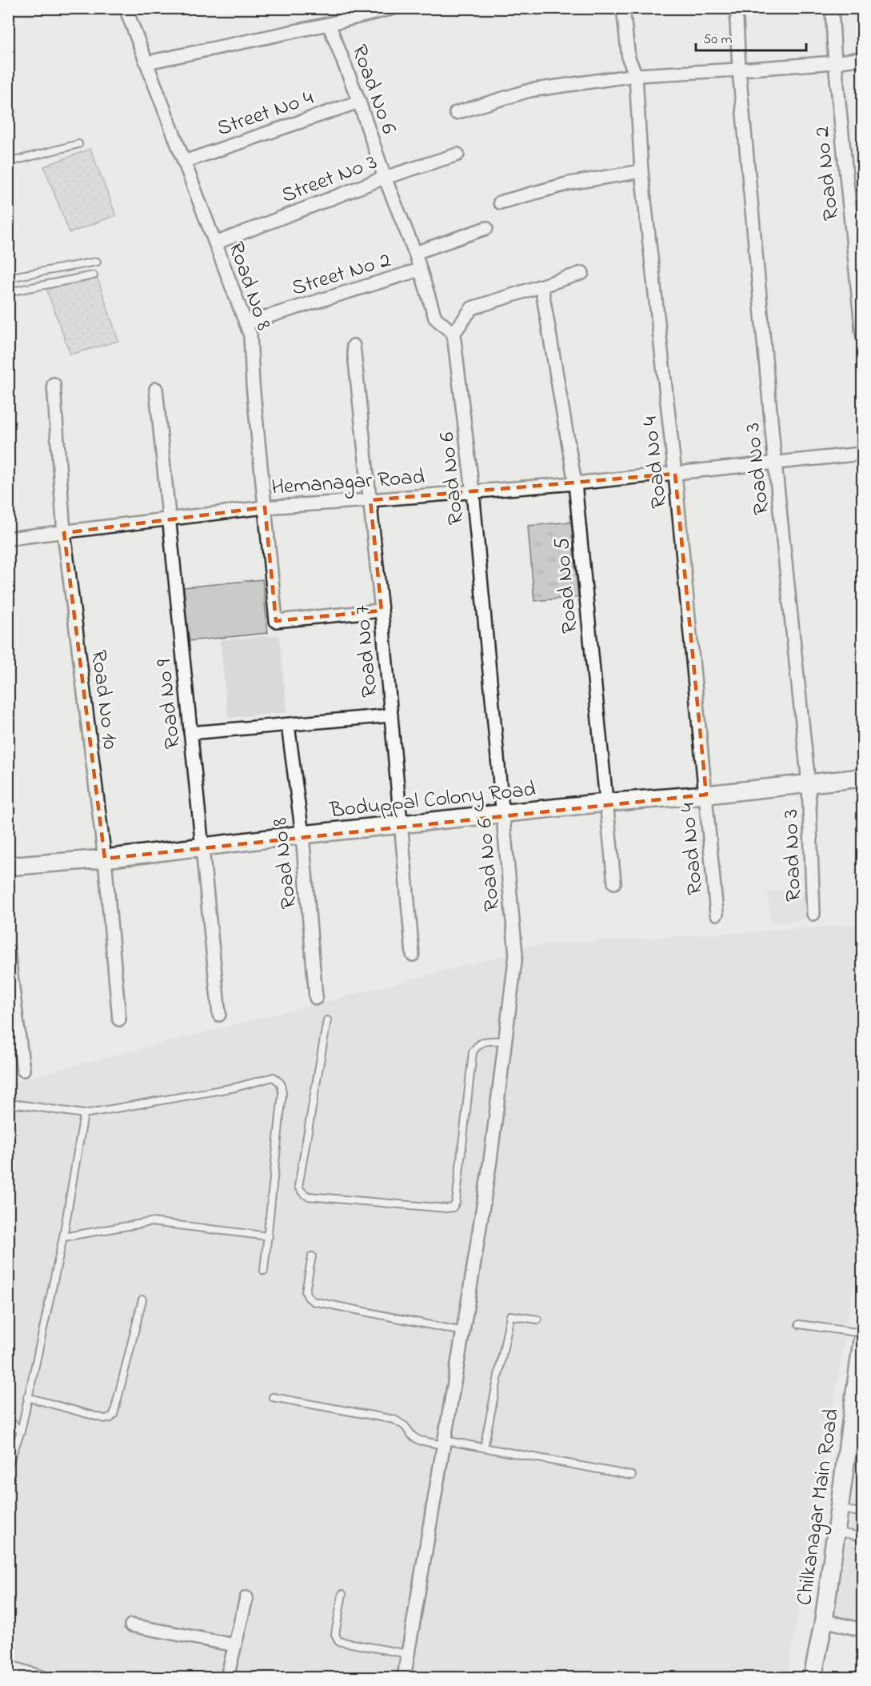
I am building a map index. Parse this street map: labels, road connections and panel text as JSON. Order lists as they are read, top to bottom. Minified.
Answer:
{"streets":{"street":["Road No 6","Street No 4","Road No 2","Street No 3","Street No 2","Road No 8","Road No 4","Road No 3","Hemanagar Road","Road No 5","Road No 7","Road No 10","Road No 9","Boduppal Colony Road","Chilkanagar Main Road"]},"crossings":[["Road No 6","Street No 4"],["Road No 6","Street No 3"],["Road No 6","Street No 2"],["Road No 6","Hemanagar Road"],["Road No 6","Boduppal Colony Road"],["Street No 4","Road No 8"],["Street No 3","Road No 8"],["Street No 2","Road No 8"],["Road No 8","Hemanagar Road"],["Road No 8","Road No 7"],["Road No 8","Boduppal Colony Road"],["Road No 4","Hemanagar Road"],["Road No 4","Boduppal Colony Road"],["Road No 3","Hemanagar Road"],["Road No 3","Boduppal Colony Road"],["Hemanagar Road","Road No 5"],["Hemanagar Road","Road No 7"],["Hemanagar Road","Road No 10"],["Hemanagar Road","Road No 9"],["Road No 5","Boduppal Colony Road"],["Road No 7","Boduppal Colony Road"],["Road No 10","Boduppal Colony Road"],["Road No 9","Boduppal Colony Road"]],"scale_bar":"50 m"}
